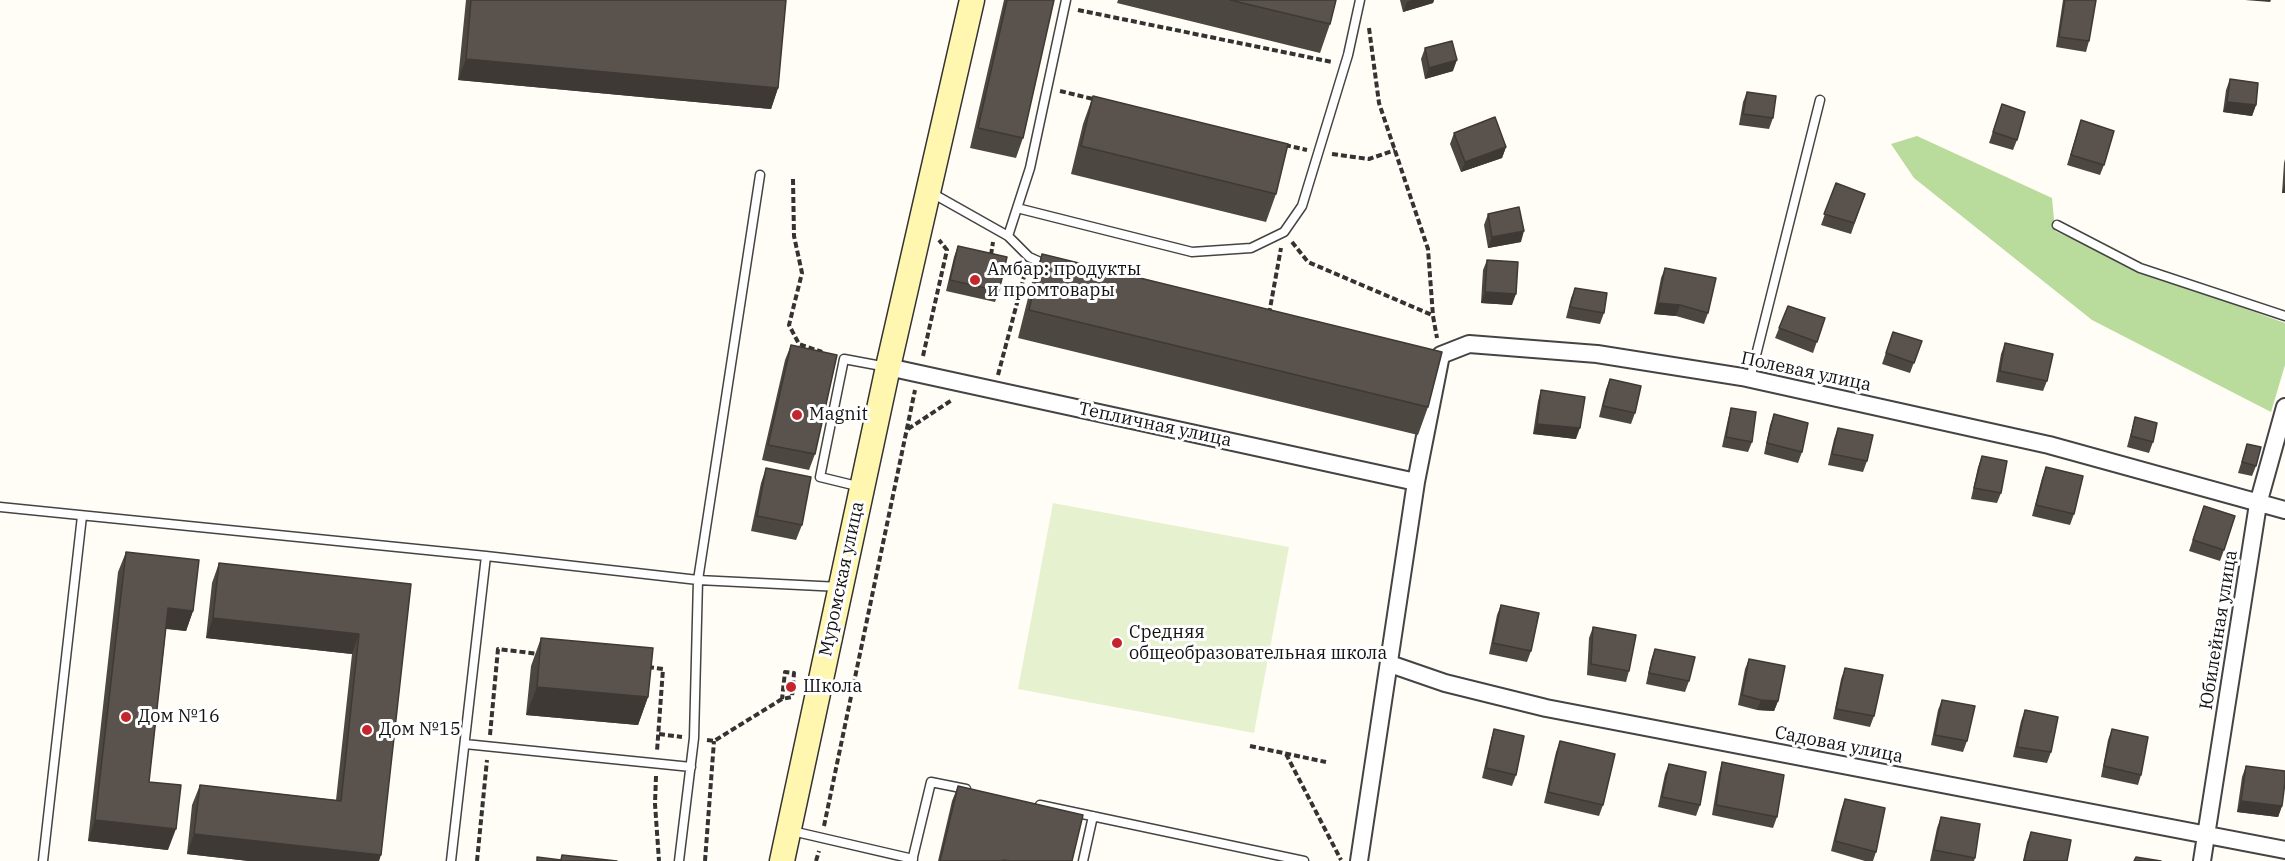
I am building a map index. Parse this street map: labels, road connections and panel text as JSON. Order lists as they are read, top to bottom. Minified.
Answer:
{"streets":{"street":["Полевая улица","Тепличная улица","Муромская улица","Юбилейная улица","Садовая улица"]},"crossings":[["Полевая улица","Юбилейная улица"],["Тепличная улица","Муромская улица"],["Юбилейная улица","Садовая улица"]],"places":["Амбар: продукты и промтовары","Magnit","Средняя общеобразовательная школа","Школа","Дом №16","Дом №15"]}
